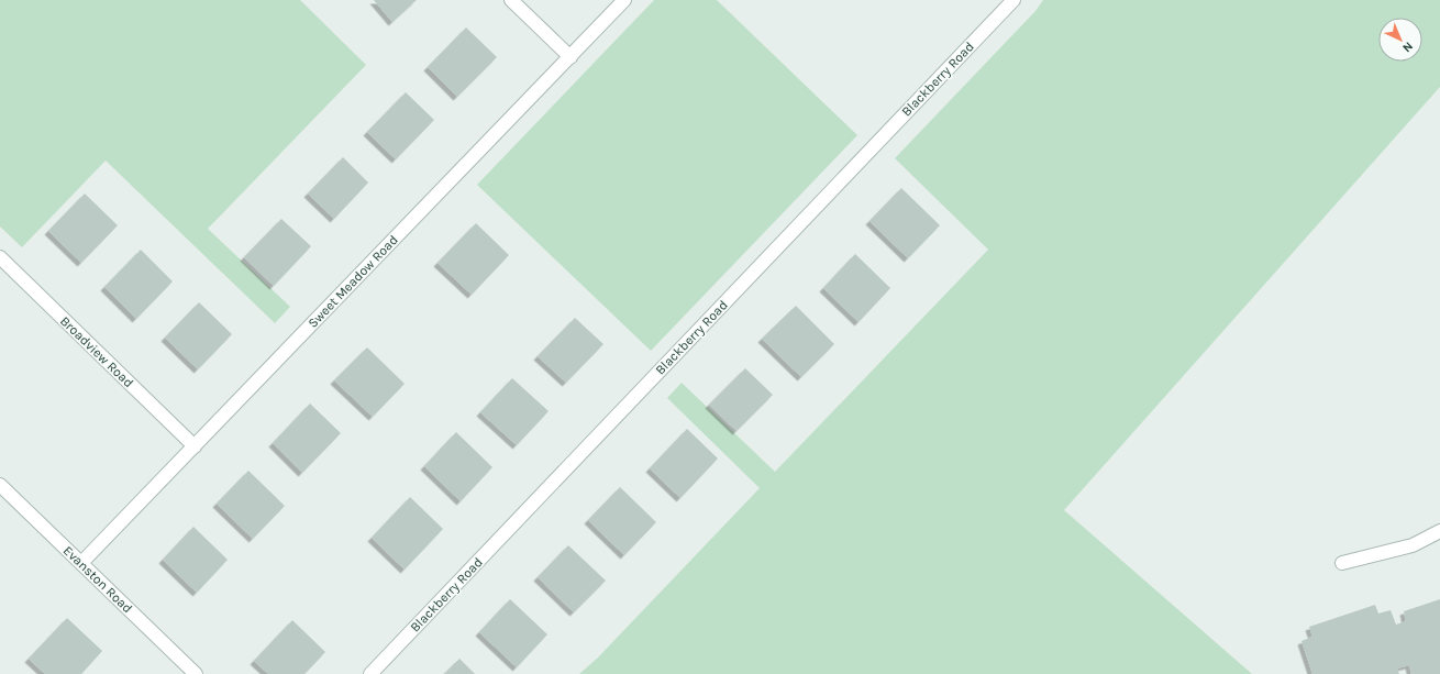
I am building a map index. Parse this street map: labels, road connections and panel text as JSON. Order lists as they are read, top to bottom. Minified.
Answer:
{"streets":{"street":["Blackberry Road","Sweet Meadow Road","Broadview Road","Evanston Road"]},"crossings":[["Sweet Meadow Road","Broadview Road"],["Sweet Meadow Road","Evanston Road"]],"north":"bottom right"}
